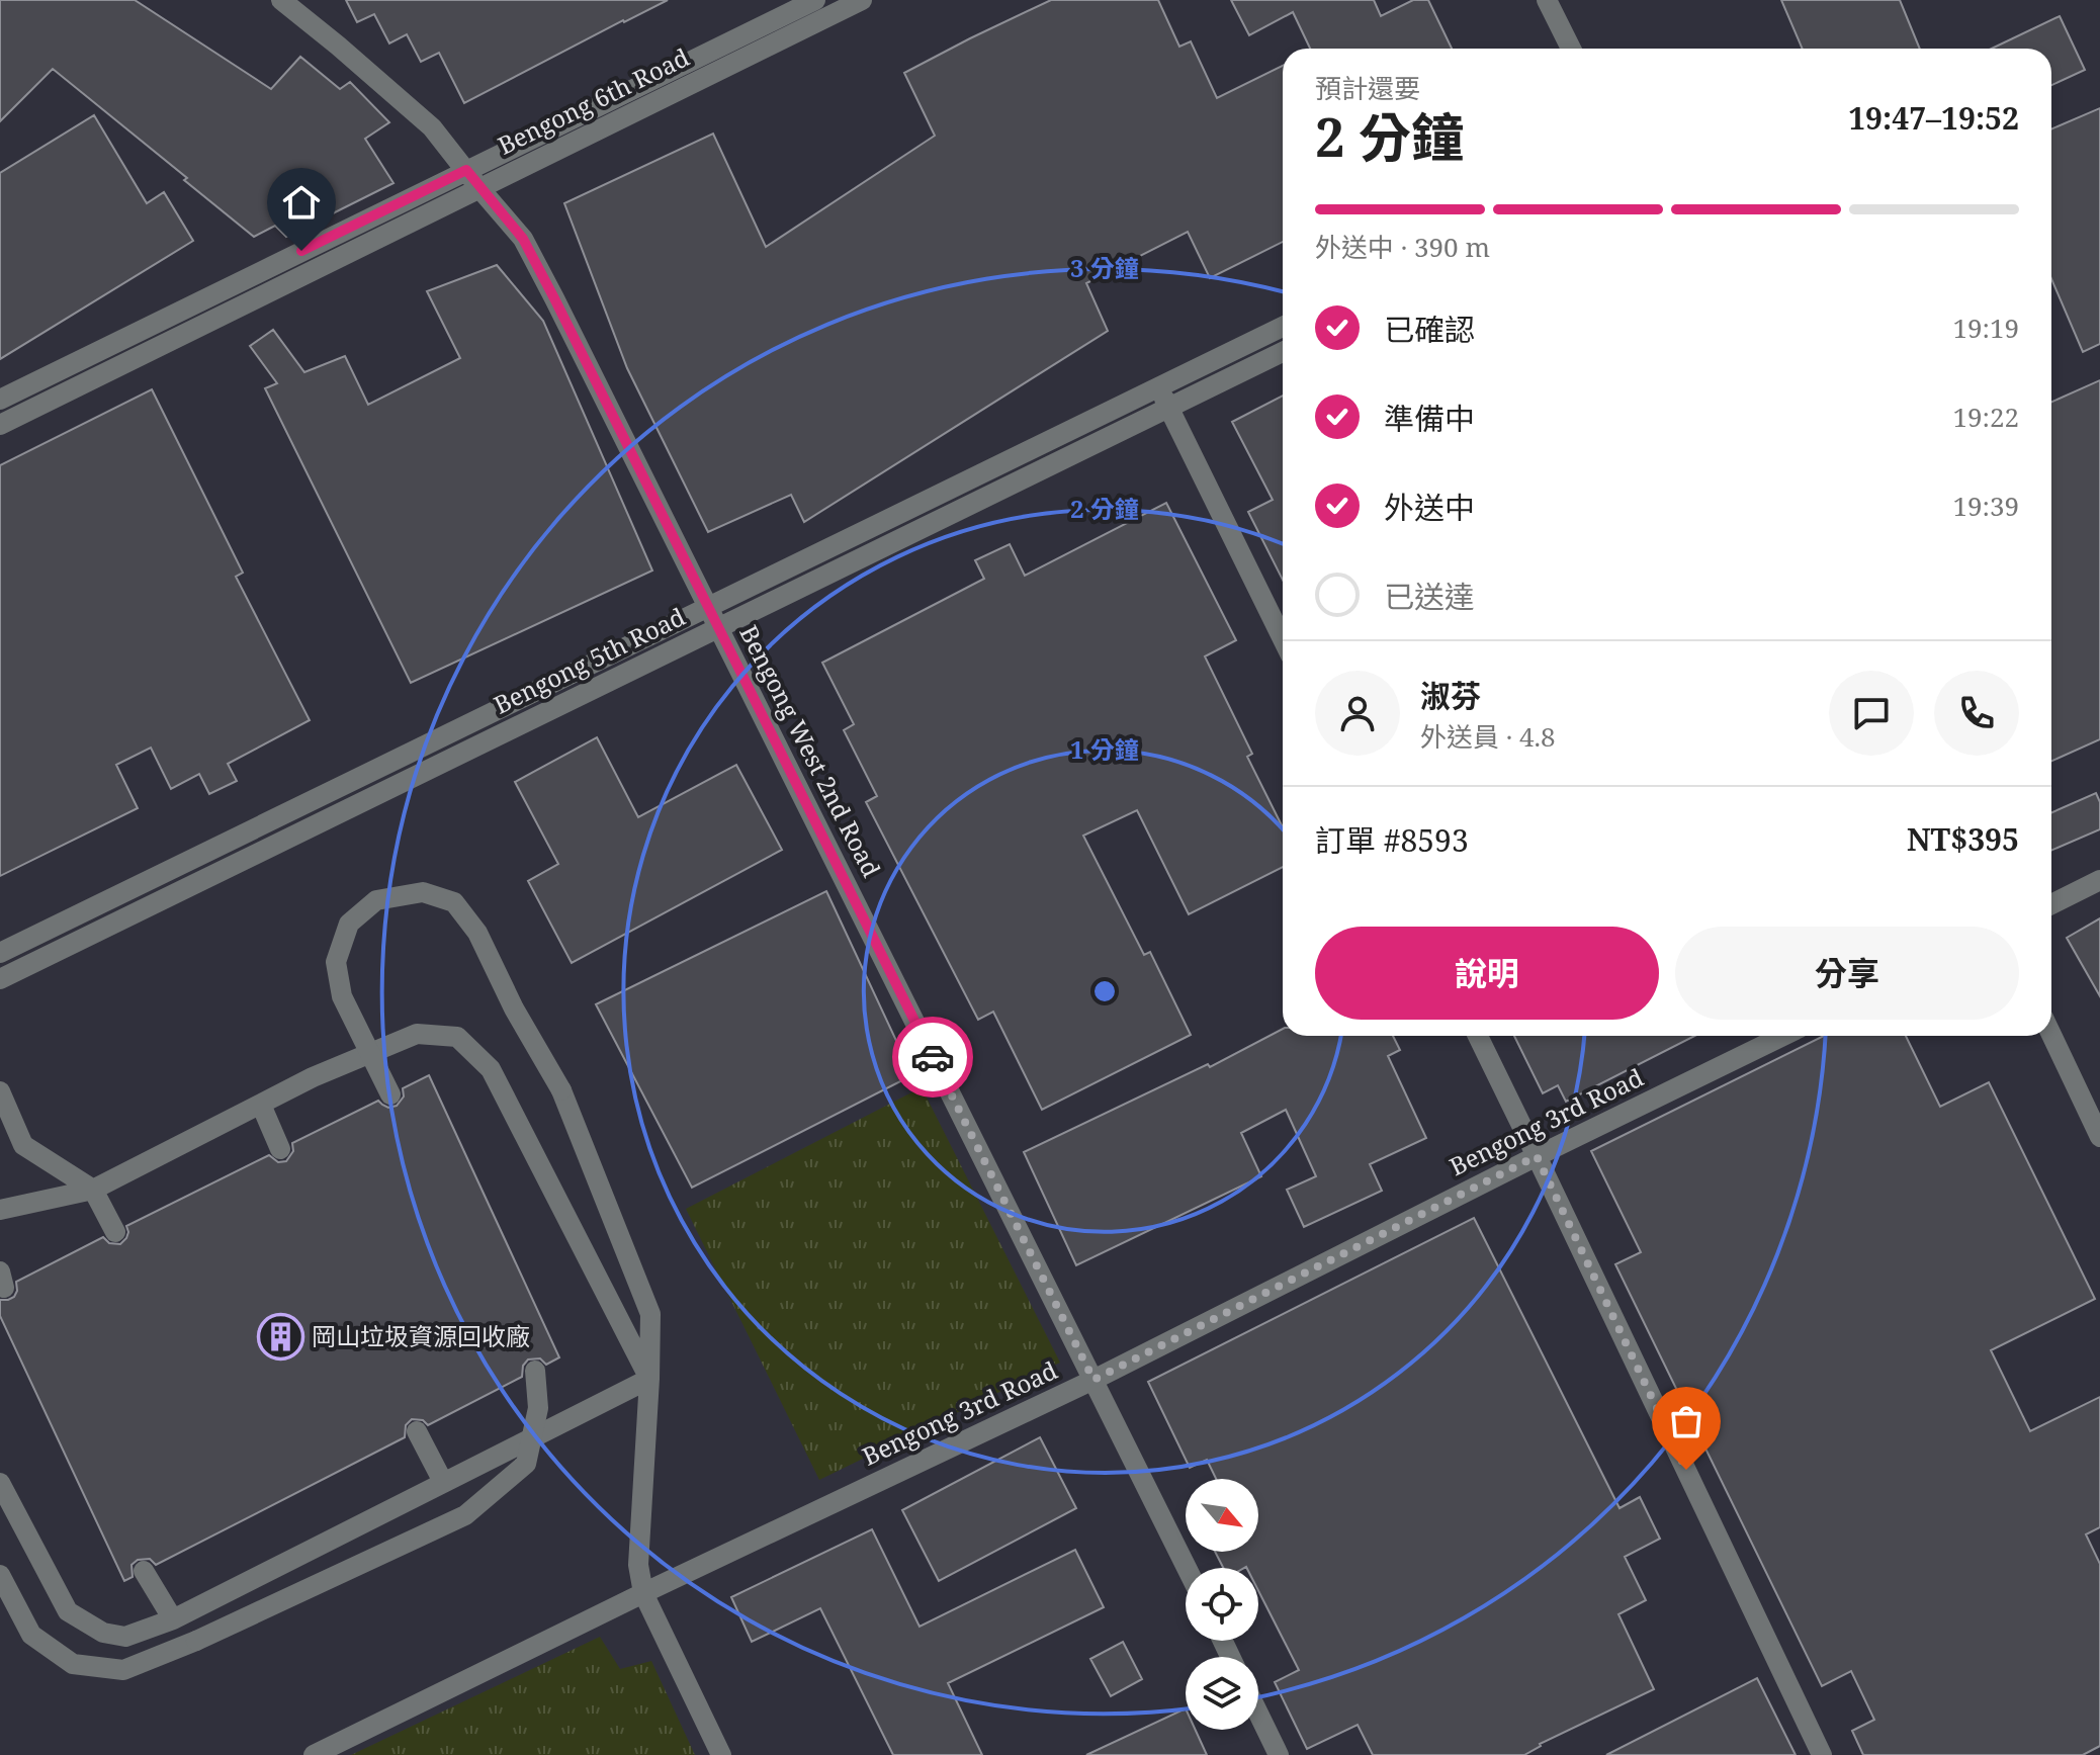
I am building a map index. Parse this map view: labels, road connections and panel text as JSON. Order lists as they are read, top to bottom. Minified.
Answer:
{"streets":{"street":["Bengong 6th Road","Bengong 5th Road","Bengong West 2nd Road","Bengong 3rd Road"]},"crossings":[["Bengong 6th Road","Bengong West 2nd Road"],["Bengong 5th Road","Bengong West 2nd Road"],["Bengong West 2nd Road","Bengong 3rd Road"]],"places":{"building":["岡山垃圾資源回收廠"]},"north":"bottom right","page":{"heading":["2 分鐘","預計還要","19:47–19:52"],"panel":["淑芬","外送員 · 4.8","訂單 #8593","NT$395"],"bar":"外送中 · 390 m","list":[["已確認","19:19"],["準備中","19:22"],["外送中","19:39"],"已送達"],"buttons":["說明","分享"]},"rings":["3 分鐘","2 分鐘","1 分鐘"]}
